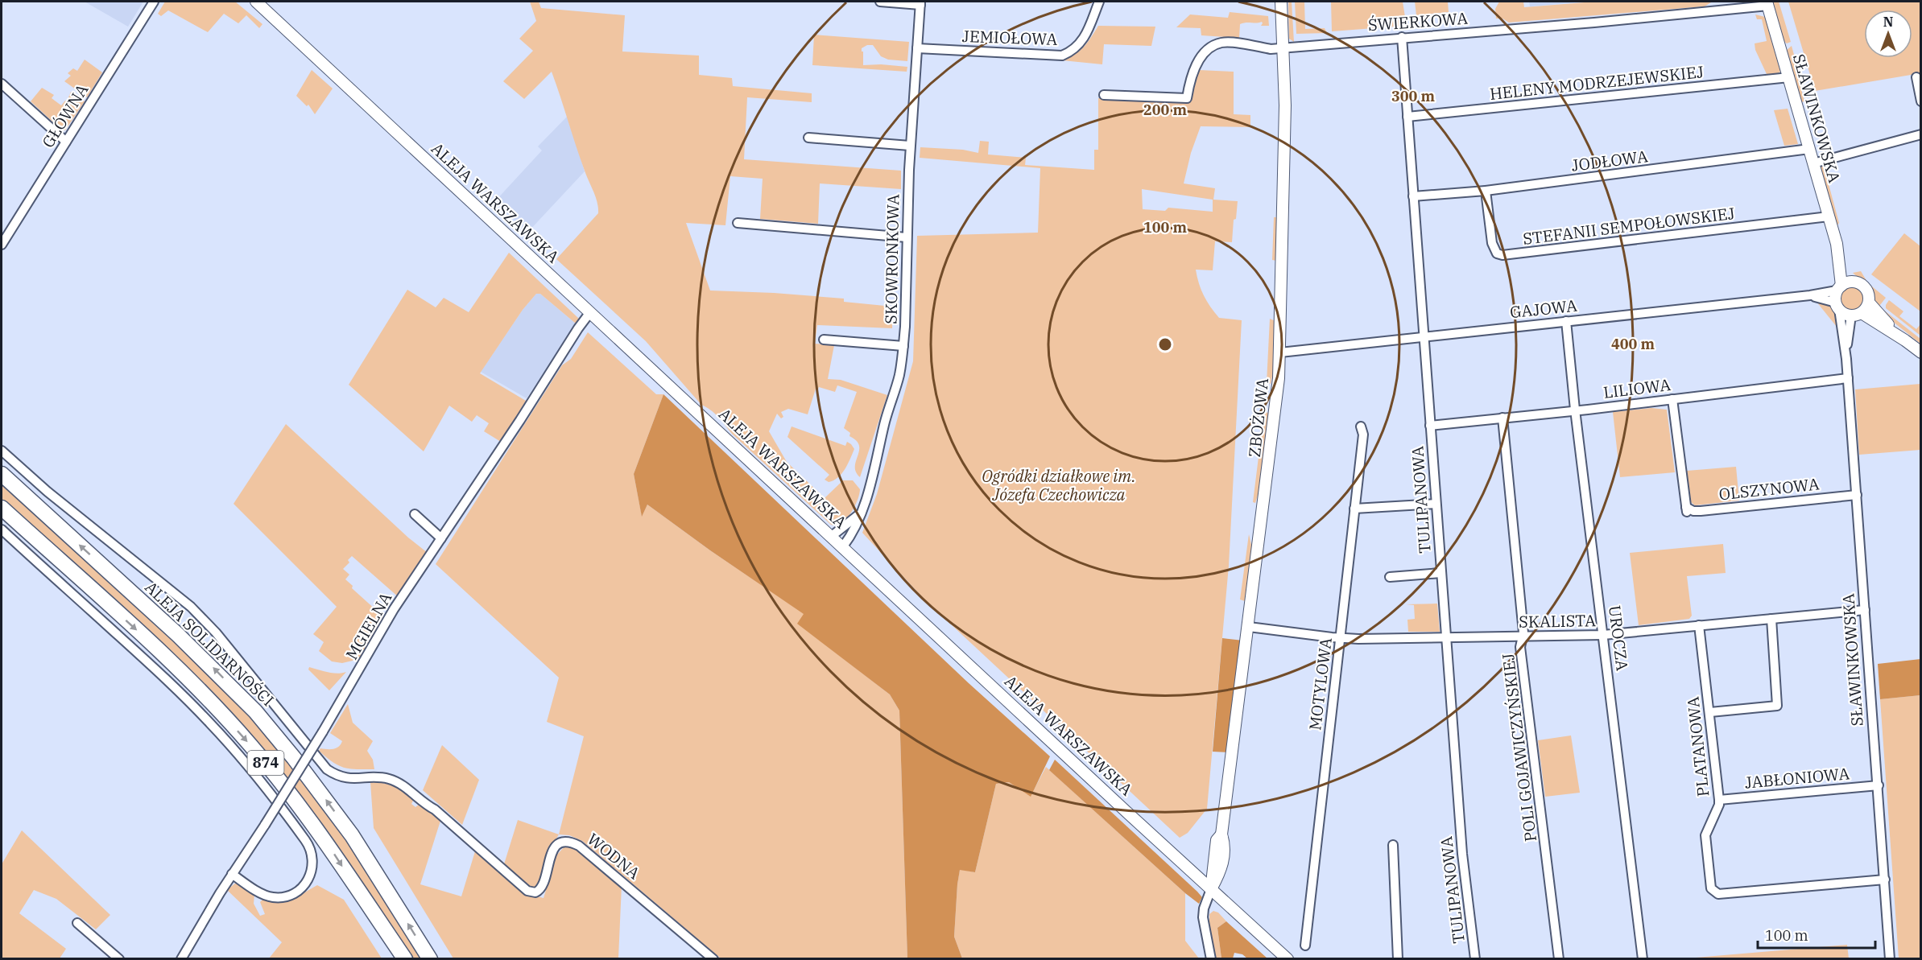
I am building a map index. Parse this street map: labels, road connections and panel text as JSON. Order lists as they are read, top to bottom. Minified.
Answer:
{"streets":{"main road":["ALEJA SOLIDARNOŚCI","874"],"street":["ŚWIERKOWA","JEMIOŁOWA","HELENY MODRZEJEWSKIEJ","GŁÓWNA","SŁAWINKOWSKA","JODŁOWA","ALEJA WARSZAWSKA","STEFANII SEMPOŁOWSKIEJ","SKOWRONKOWA","GAJOWA","LILIOWA","ZBOŻOWA","OLSZYNOWA","TULIPANOWA","SKALISTA","MGIELNA","UROCZA","MOTYLOWA","PLATANOWA","POLI GOJAWICZYŃSKIEJ","JABŁONIOWA","WODNA"]},"crossings":[["ŚWIERKOWA","SŁAWINKOWSKA"],["ŚWIERKOWA","ZBOŻOWA"],["ŚWIERKOWA","TULIPANOWA"],["JEMIOŁOWA","SKOWRONKOWA"],["HELENY MODRZEJEWSKIEJ","SŁAWINKOWSKA"],["HELENY MODRZEJEWSKIEJ","TULIPANOWA"],["SŁAWINKOWSKA","JODŁOWA"],["SŁAWINKOWSKA","STEFANII SEMPOŁOWSKIEJ"],["SŁAWINKOWSKA","GAJOWA"],["SŁAWINKOWSKA","LILIOWA"],["SŁAWINKOWSKA","OLSZYNOWA"],["SŁAWINKOWSKA","SKALISTA"],["SŁAWINKOWSKA","PLATANOWA"],["SŁAWINKOWSKA","JABŁONIOWA"],["JODŁOWA","STEFANII SEMPOŁOWSKIEJ"],["JODŁOWA","TULIPANOWA"],["ALEJA WARSZAWSKA","SKOWRONKOWA"],["ALEJA WARSZAWSKA","ZBOŻOWA"],["ALEJA WARSZAWSKA","MGIELNA"],["GAJOWA","ZBOŻOWA"],["GAJOWA","TULIPANOWA"],["GAJOWA","UROCZA"],["LILIOWA","OLSZYNOWA"],["LILIOWA","TULIPANOWA"],["LILIOWA","UROCZA"],["LILIOWA","POLI GOJAWICZYŃSKIEJ"],["ZBOŻOWA","SKALISTA"],["TULIPANOWA","SKALISTA"],["SKALISTA","UROCZA"],["SKALISTA","MOTYLOWA"],["SKALISTA","PLATANOWA"],["SKALISTA","POLI GOJAWICZYŃSKIEJ"],["PLATANOWA","JABŁONIOWA"]],"parks":["Ogródki działkowe im. Józefa Czechowicza"],"scale_bar":"100 m","north":"top","rings":["300 m","200 m","100 m","400 m"]}
